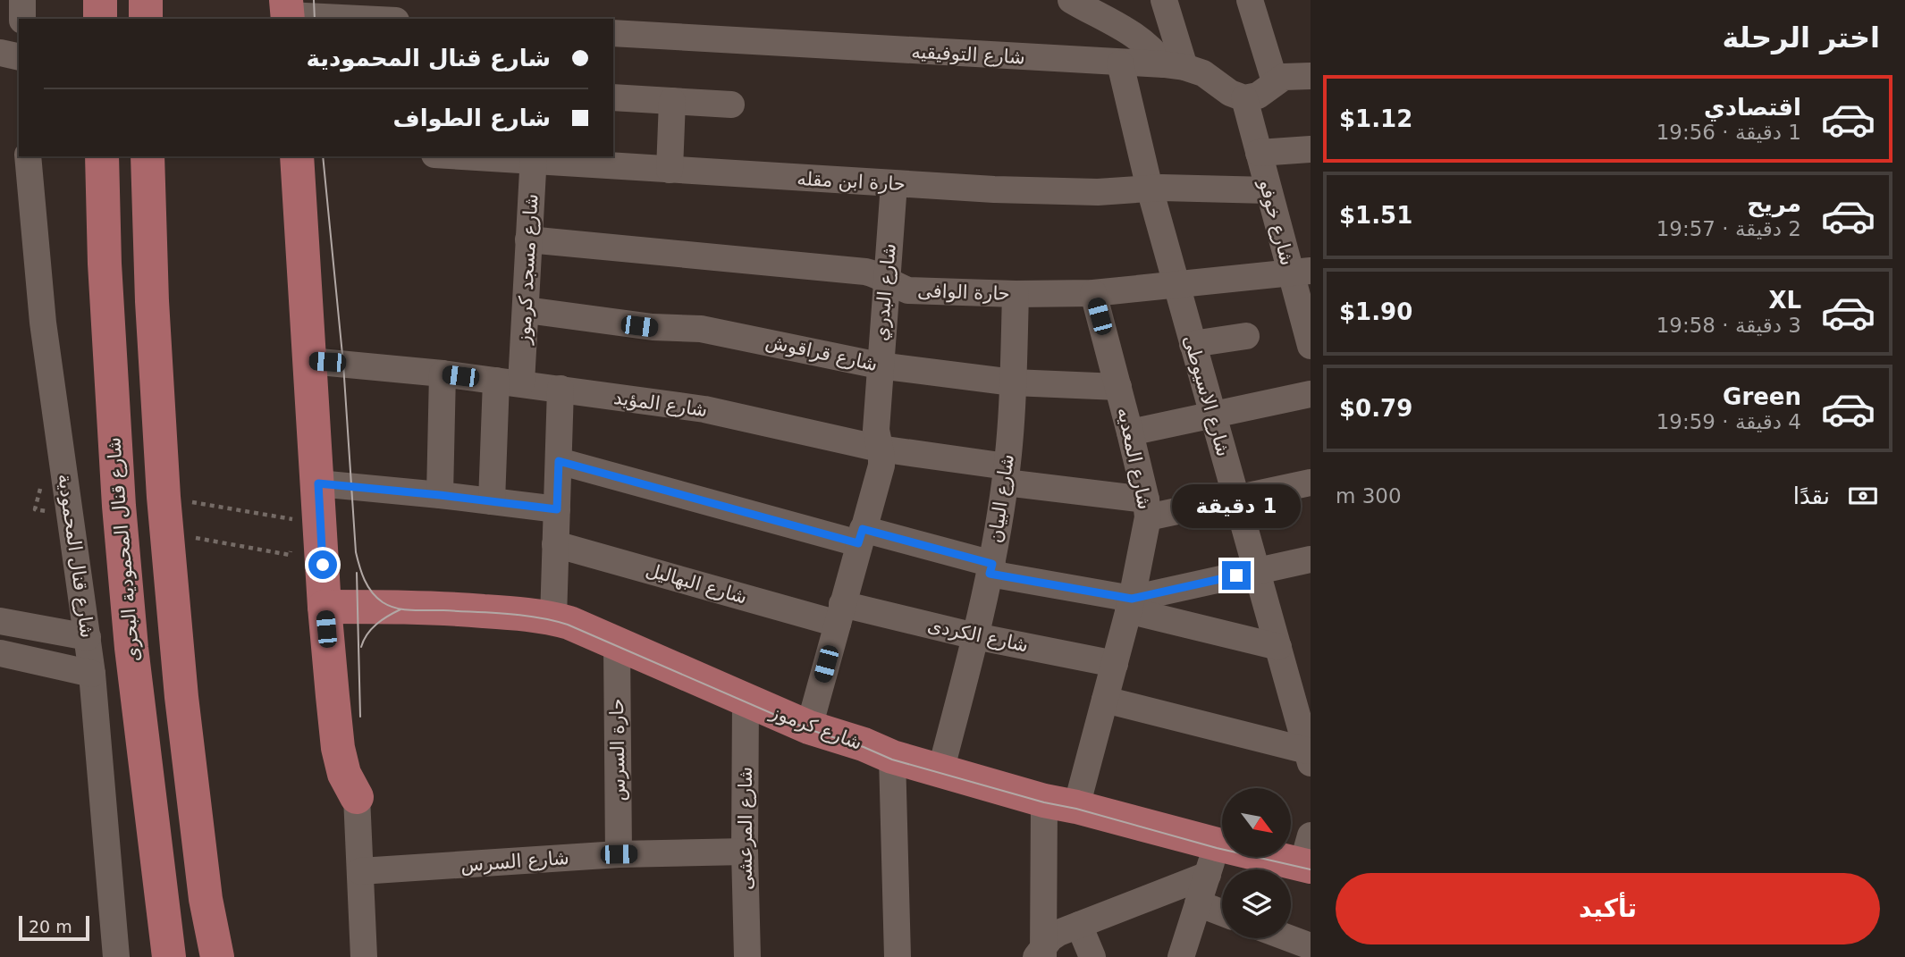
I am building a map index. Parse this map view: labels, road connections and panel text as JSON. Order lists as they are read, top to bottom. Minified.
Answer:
{"streets":{"main road":["شارع قنال المحمودية البحرى","شارع كرموز"],"street":["شارع التوفيقيه","حارة ابن مقله","شارع خوفو","شارع مسجد كرموز","شارع البدري","حارة الوافى","شارع قراقوش","شارع الاسيوطى","شارع المؤيد","شارع المعديه","شارع البيان","شارع قنال المحمودية","شارع البهاليل","شارع الكردى","حارة السرس","شارع المرعشى","شارع السرس"]},"crossings":[["شارع التوفيقيه","شارع خوفو"],["شارع التوفيقيه","شارع الاسيوطى"],["حارة ابن مقله","شارع خوفو"],["حارة ابن مقله","شارع مسجد كرموز"],["حارة ابن مقله","شارع البدري"],["حارة ابن مقله","شارع الاسيوطى"],["شارع خوفو","حارة الوافى"],["شارع مسجد كرموز","حارة الوافى"],["شارع مسجد كرموز","شارع قراقوش"],["شارع مسجد كرموز","شارع المؤيد"],["شارع البدري","حارة الوافى"],["شارع البدري","شارع قراقوش"],["شارع البدري","شارع المؤيد"],["شارع البدري","شارع البهاليل"],["شارع البدري","شارع الكردى"],["شارع البدري","شارع كرموز"],["حارة الوافى","شارع الاسيوطى"],["حارة الوافى","شارع المعديه"],["حارة الوافى","شارع البيان"],["شارع قراقوش","شارع المعديه"],["شارع قراقوش","شارع البيان"],["شارع الاسيوطى","شارع المؤيد"],["شارع المؤيد","شارع المعديه"],["شارع المؤيد","شارع البيان"],["شارع المعديه","شارع الكردى"],["شارع المعديه","شارع كرموز"],["شارع البيان","شارع الكردى"],["شارع البيان","شارع كرموز"],["شارع البهاليل","شارع الكردى"],["شارع كرموز","حارة السرس"],["شارع كرموز","شارع المرعشى"],["حارة السرس","شارع السرس"],["شارع المرعشى","شارع السرس"]],"scale_bar":"20 m","north":"bottom right","page":{"heading":"اختر الرحلة","banner":["شارع قنال المحمودية","شارع الطواف"],"list":[{"name":"اقتصادي","note":"1 دقيقة · 19:56","value":"$1.12"},{"name":"مريح","note":"2 دقيقة · 19:57","value":"$1.51"},{"name":"XL","note":"3 دقيقة · 19:58","value":"$1.90"},{"name":"Green","note":"4 دقيقة · 19:59","value":"$0.79"}],"pay":["نقدًا","300 m"],"bubble":"1 دقيقة","buttons":"تأكيد","scale":"20 m"}}
